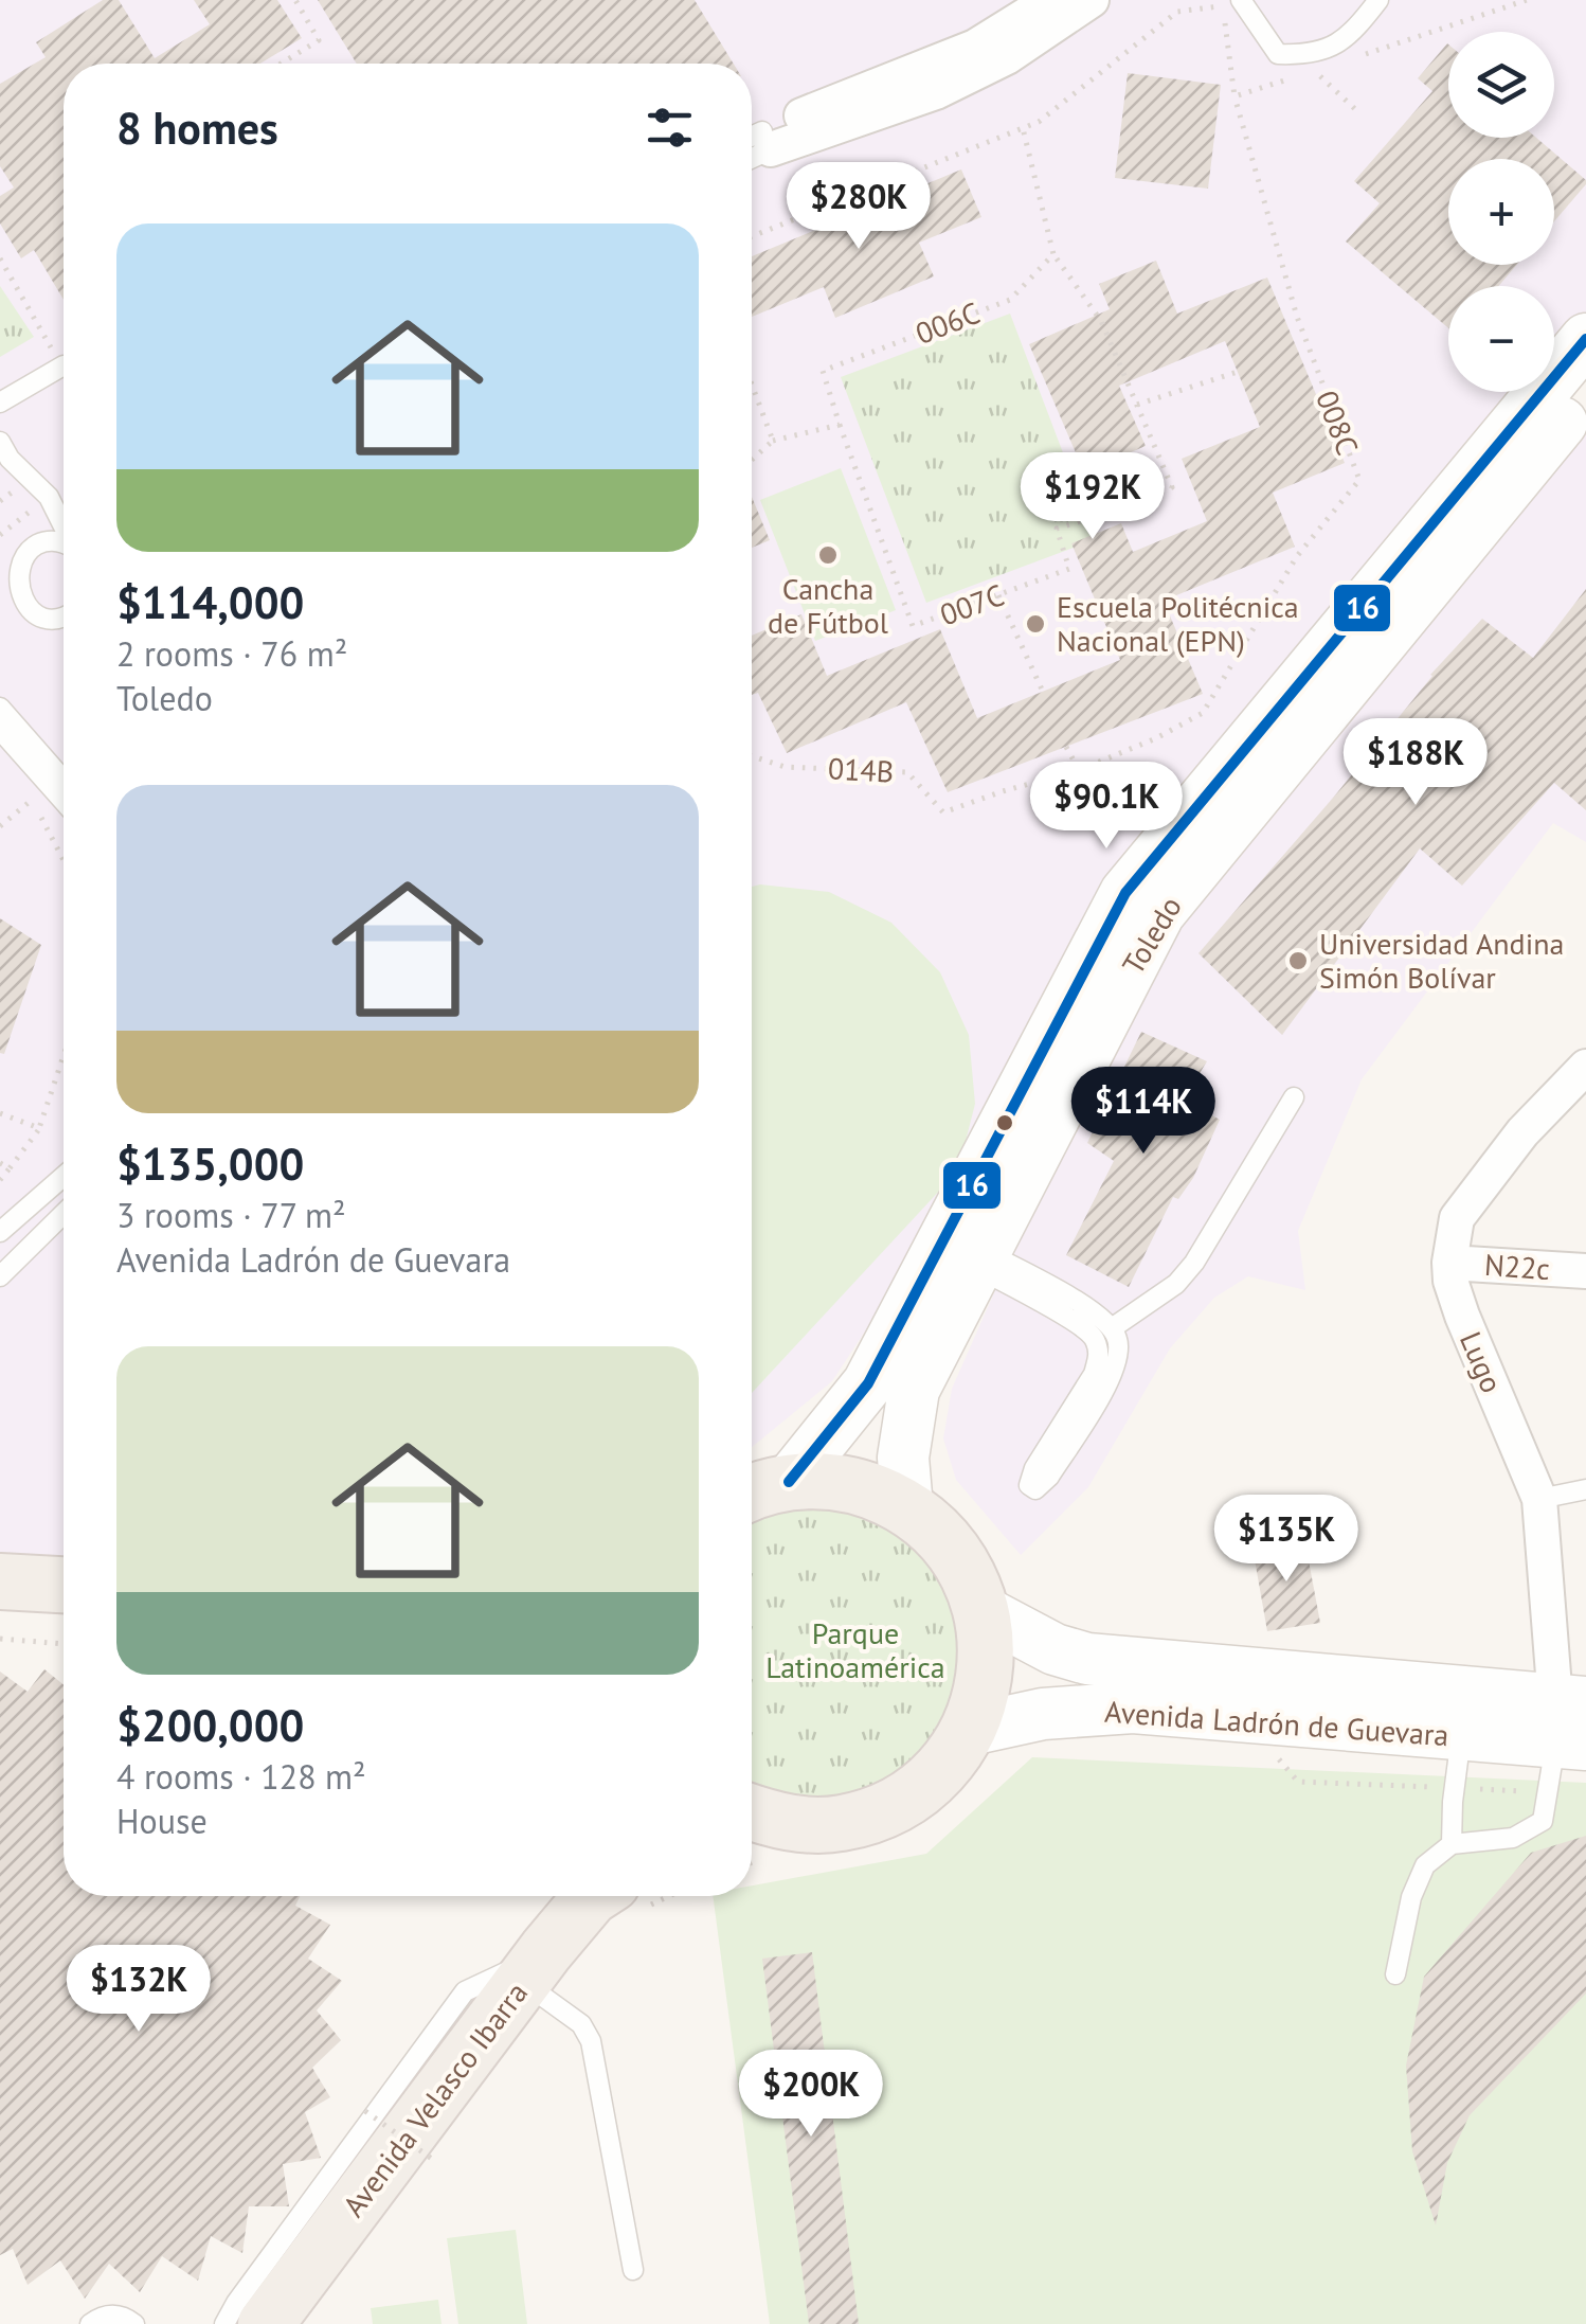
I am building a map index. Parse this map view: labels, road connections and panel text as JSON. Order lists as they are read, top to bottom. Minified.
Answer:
{"streets":{"main road":["Avenida Velasco Ibarra"],"street":["Toledo","N22c","Lugo","Avenida Ladrón de Guevara"],"path":["006C","008C","007C","014B"]},"crossings":[["006C","007C"],["008C","014B"],["N22c","Lugo"],["Lugo","Avenida Ladrón de Guevara"]],"parks":["Parque Latinoamérica"],"places":["Cancha de Fútbol","Escuela Politécnica Nacional (EPN)","Universidad Andina Simón Bolívar"],"lines":["transit line 16"],"page":{"map_buttons":["+","−"],"heading":"8 homes","price":["$280K","$192K","$188K","$90.1K","$114K","$135K","$132K","$200K"],"list":[{"name":"$114,000","note":"2 rooms · 76 m² · Toledo"},{"name":"$135,000","note":"3 rooms · 77 m² · Avenida Ladrón de Guevara"},{"name":"$200,000","note":"4 rooms · 128 m² · House"}]}}
